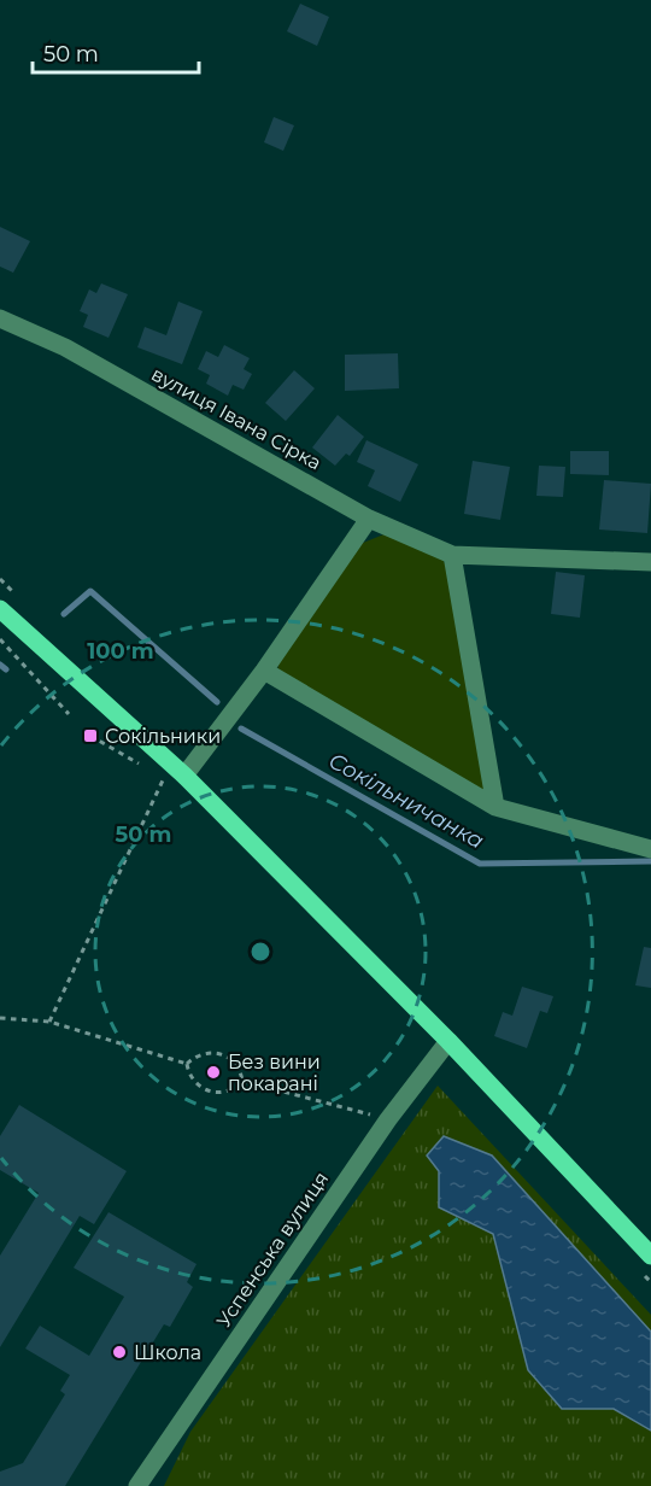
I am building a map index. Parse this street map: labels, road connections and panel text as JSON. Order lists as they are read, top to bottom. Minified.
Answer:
{"streets":{"street":["вулиця Івана Сірка","Успенська вулиця"]},"water":["Сокільничанка"],"places":{"transit":["Сокільники"],"other":["Без вини покарані","Школа"]},"scale_bar":"50 m","rings":["100 m","50 m"]}
